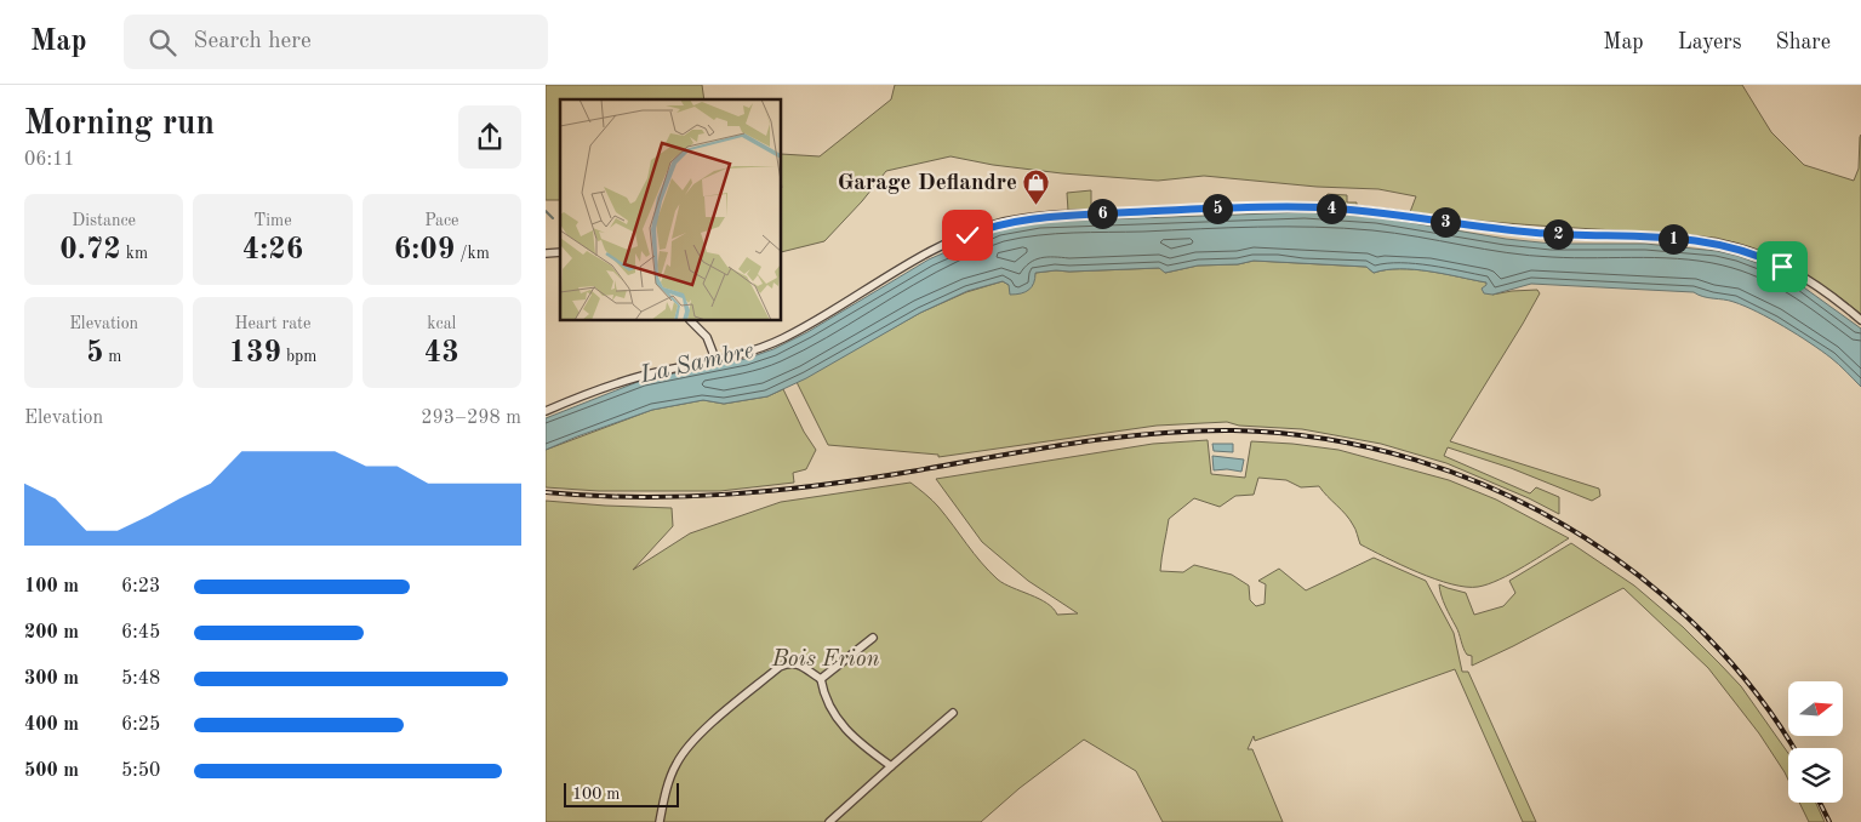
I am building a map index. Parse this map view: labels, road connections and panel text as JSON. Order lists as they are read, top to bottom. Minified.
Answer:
{"water":["La Sambre"],"parks":["Bois Frion"],"places":{"shop":["Garage Deflandre"]},"scale_bar":"100 m","north":"right","page":{"header":"Map","search":"Search here","nav":["Map","Layers","Share"],"heading":["Morning run","06:11"],"stats":[["Distance","0.72 km"],["Time","4:26"],["Pace","6:09 /km"],["Elevation","5 m"],["Heart rate","139 bpm"],["kcal","43"]],"pins":["4","5","6","3","2","1"],"chart":["Elevation","293–298 m"],"list":[{"name":"100 m","note":"6:23"},{"name":"200 m","note":"6:45"},{"name":"300 m","note":"5:48"},{"name":"400 m","note":"6:25"},{"name":"500 m","note":"5:50"}],"scale":"100 m"}}
